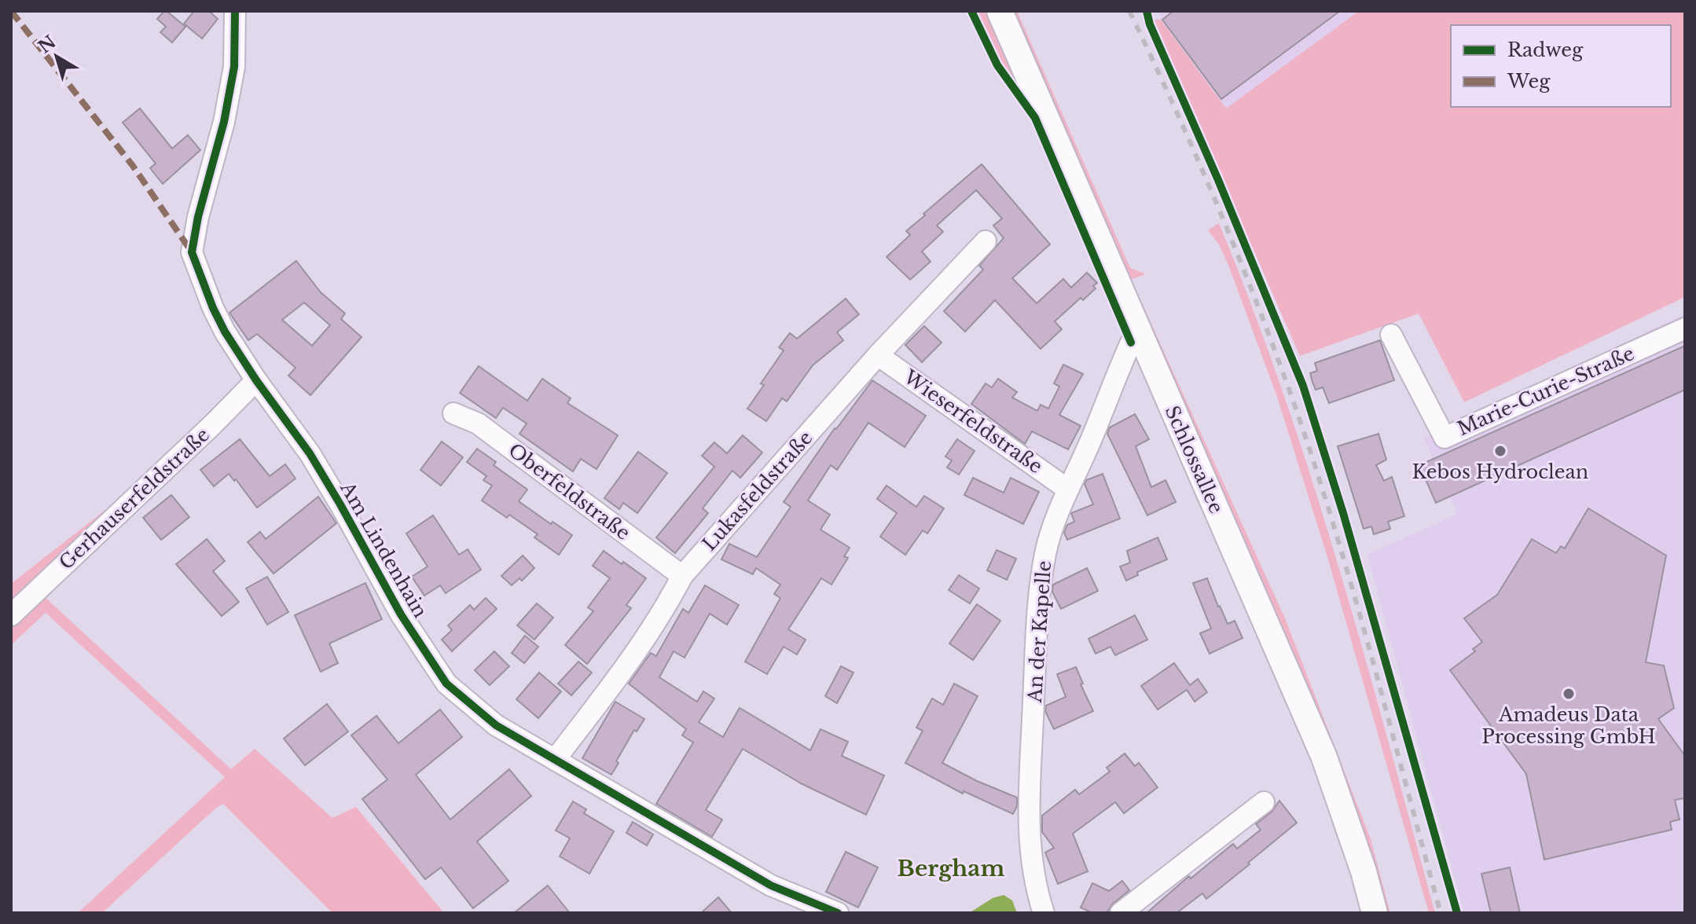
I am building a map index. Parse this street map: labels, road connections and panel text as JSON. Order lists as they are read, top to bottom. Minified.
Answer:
{"streets":{"main road":["Schlossallee"],"street":["Marie-Curie-Straße","Wieserfeldstraße","Lukasfeldstraße","Oberfeldstraße","Gerhauserfeldstraße","Am Lindenhain","An der Kapelle"]},"crossings":[["Wieserfeldstraße","Lukasfeldstraße"],["Wieserfeldstraße","An der Kapelle"],["Schlossallee","An der Kapelle"],["Lukasfeldstraße","Oberfeldstraße"],["Lukasfeldstraße","Am Lindenhain"],["Gerhauserfeldstraße","Am Lindenhain"]],"districts":["Bergham"],"places":["Kebos Hydroclean","Amadeus Data Processing GmbH"],"legend":["Radweg","Weg"],"north":"top left"}
